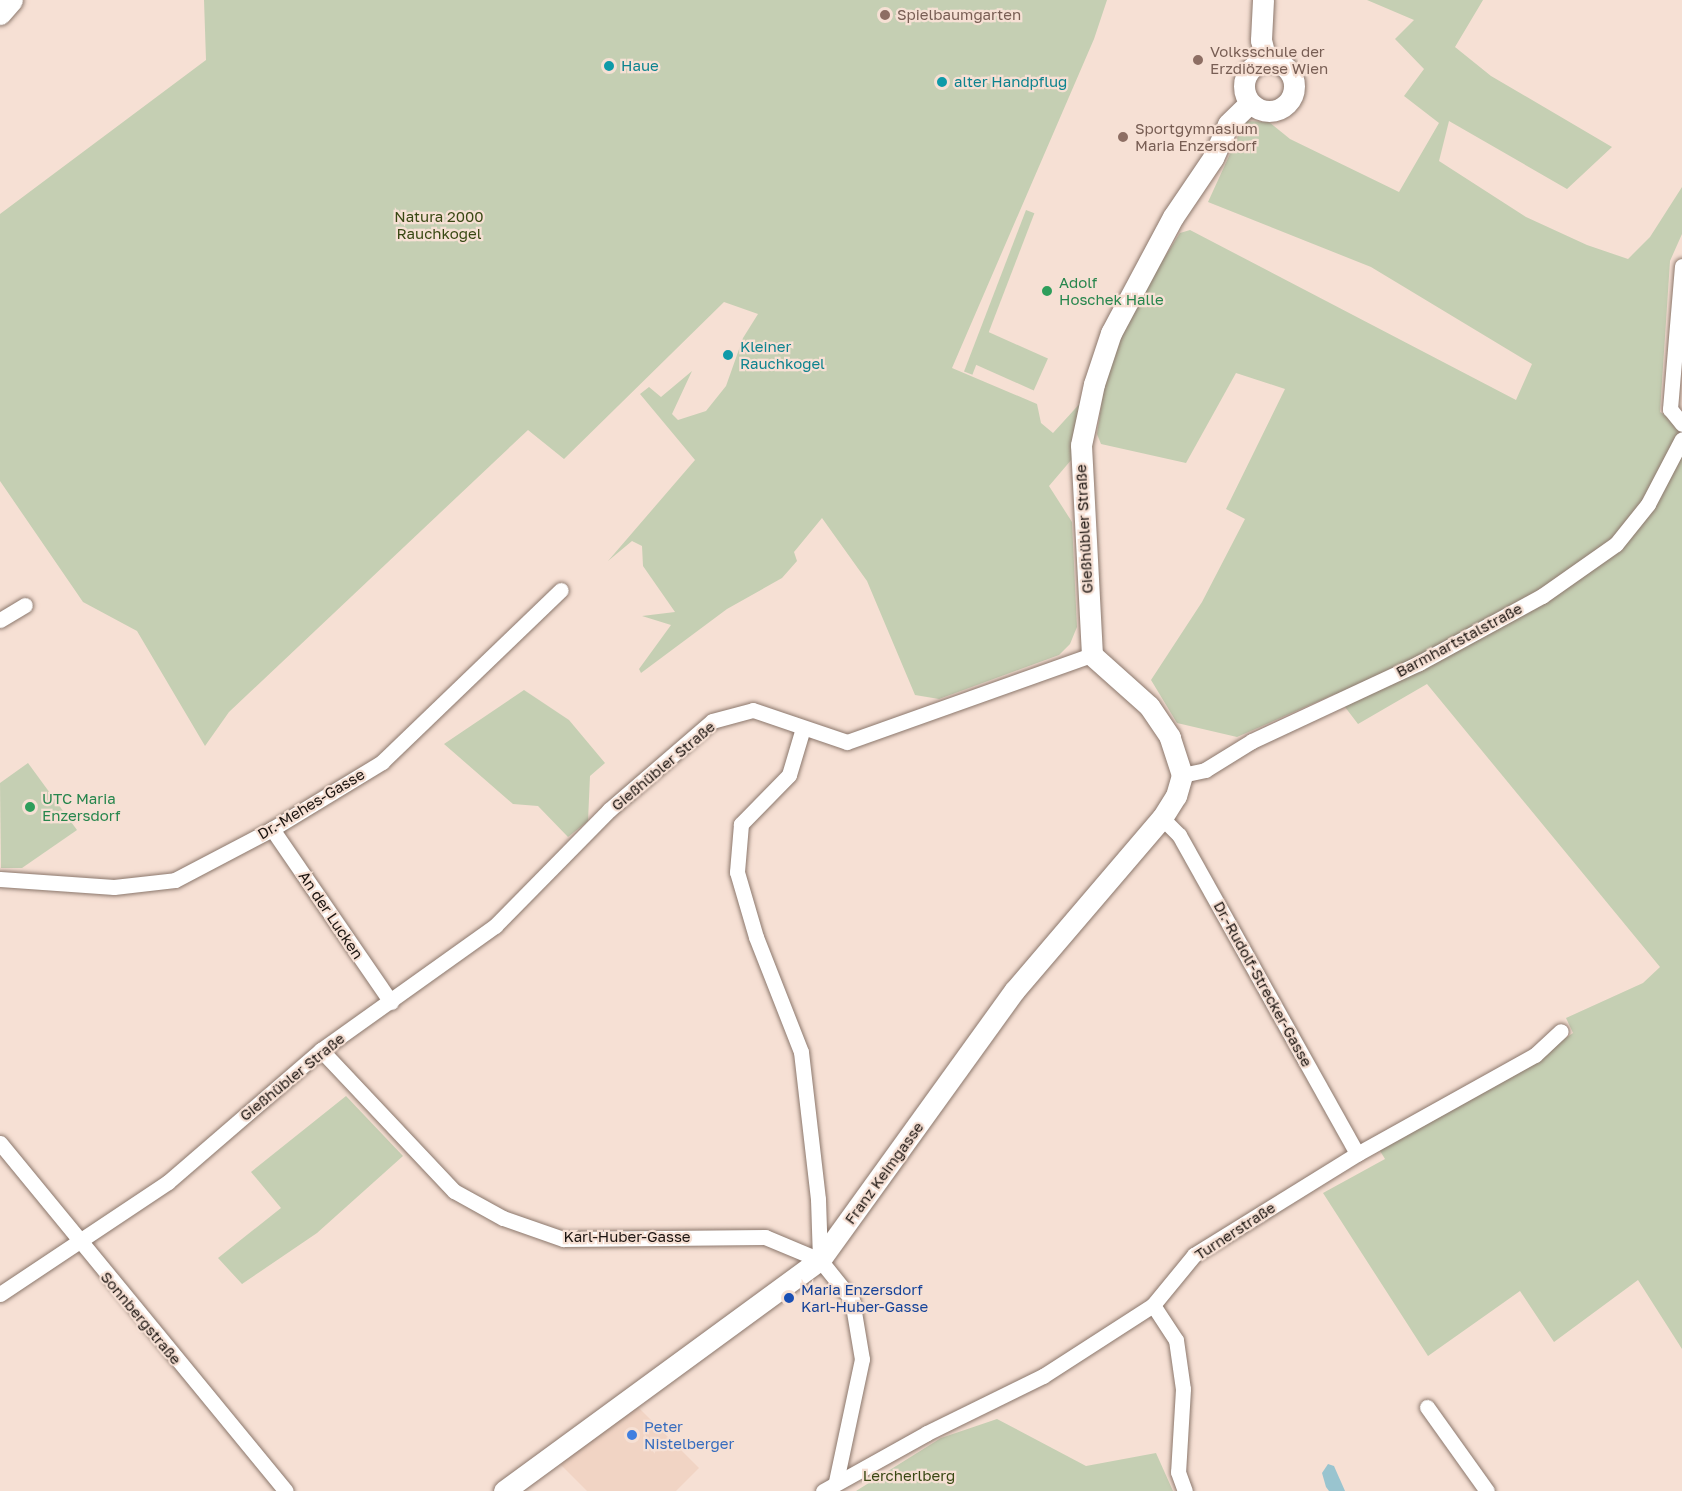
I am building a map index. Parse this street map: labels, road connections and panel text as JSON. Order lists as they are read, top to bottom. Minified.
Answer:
{"streets":{"main road":["Gießhübler Straße","Franz Keimgasse"],"street":["Barmhartstalstraße","Dr.-Mehes-Gasse","An der Lucken","Dr.-Rudolf-Strecker-Gasse","Turnerstraße","Karl-Huber-Gasse","Sonnbergstraße"]},"crossings":[["Gießhübler Straße","An der Lucken"],["Gießhübler Straße","Karl-Huber-Gasse"],["Gießhübler Straße","Sonnbergstraße"],["Barmhartstalstraße","Franz Keimgasse"],["Dr.-Mehes-Gasse","An der Lucken"],["Dr.-Rudolf-Strecker-Gasse","Franz Keimgasse"],["Dr.-Rudolf-Strecker-Gasse","Turnerstraße"],["Franz Keimgasse","Karl-Huber-Gasse"]],"parks":["Natura 2000 Rauchkogel","Lercherlberg"],"places":["Spielbaumgarten","Volksschule der Erzdiözese Wien","Haue","alter Handpflug","Sportgymnasium Maria Enzersdorf","Adolf Hoschek Halle","Kleiner Rauchkogel","UTC Maria Enzersdorf","Maria Enzersdorf Karl-Huber-Gasse","Peter Nistelberger"]}
